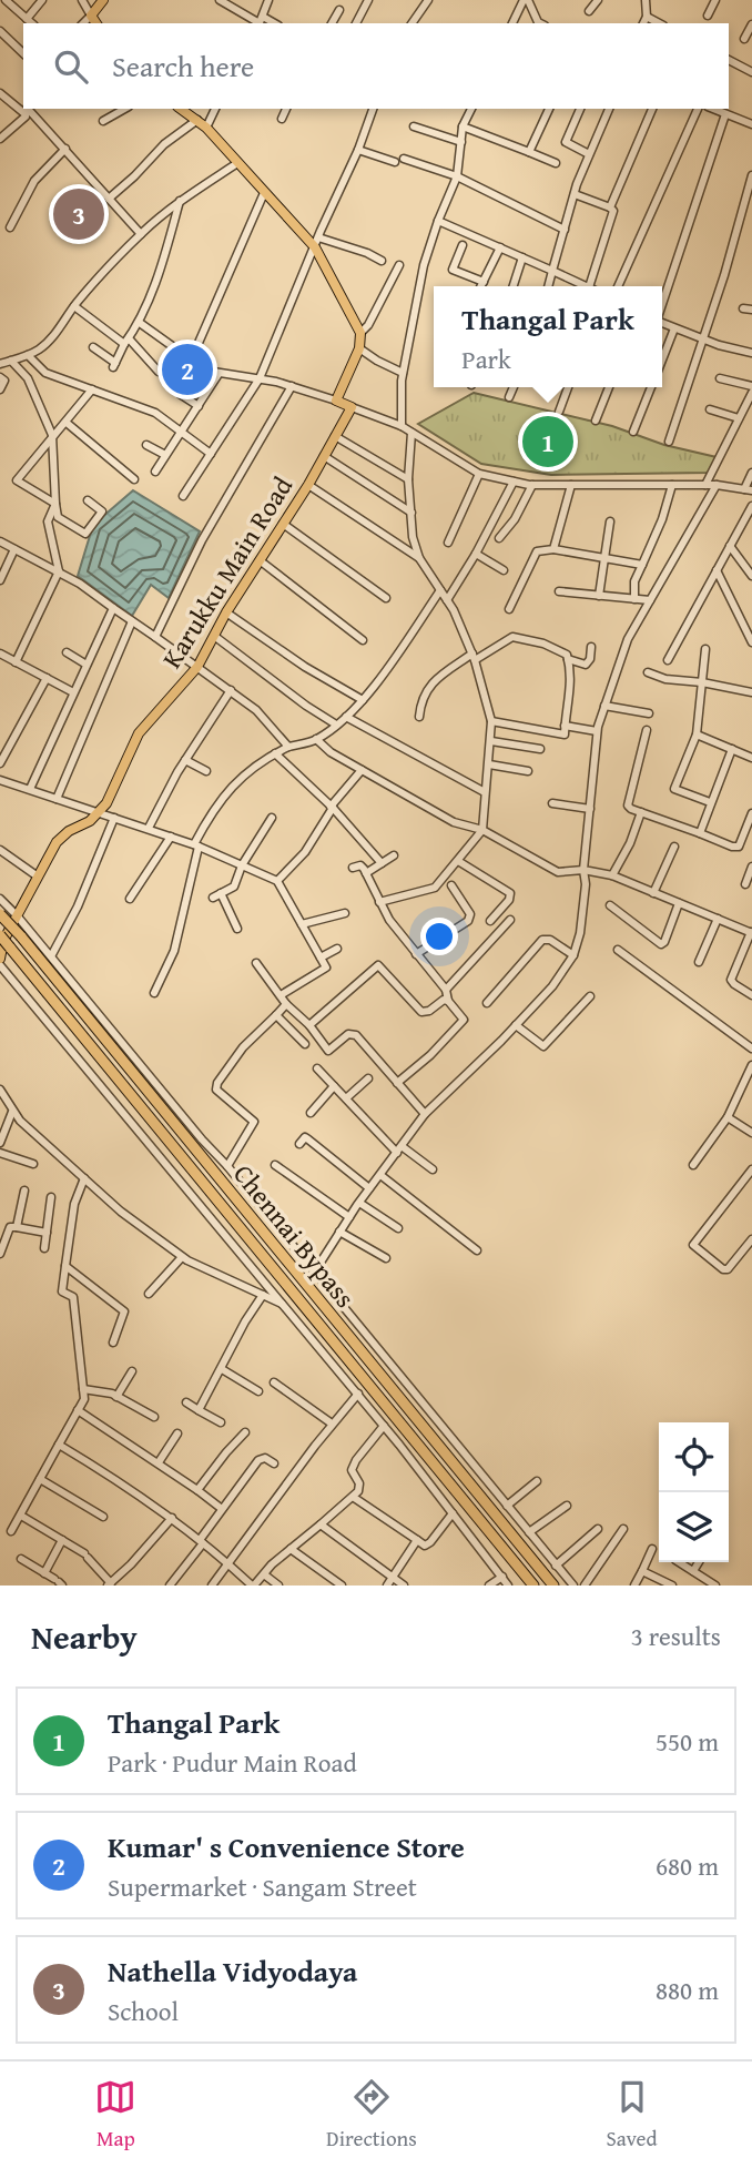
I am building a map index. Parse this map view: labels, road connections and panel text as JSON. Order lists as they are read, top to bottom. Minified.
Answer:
{"streets":{"highway":["Chennai Bypass"],"main road":["Karukku Main Road"]},"page":{"search":"Search here","pins":["3","2","1"],"popup":["Thangal Park","Park"],"heading":["Nearby","3 results"],"list":[{"mark":"1","name":"Thangal Park","note":"Park · Pudur Main Road","value":"550 m"},{"mark":"2","name":"Kumar' s Convenience Store","note":"Supermarket · Sangam Street","value":"680 m"},{"mark":"3","name":"Nathella Vidyodaya","note":"School","value":"880 m"}],"nav":["Map","Directions","Saved"]}}
